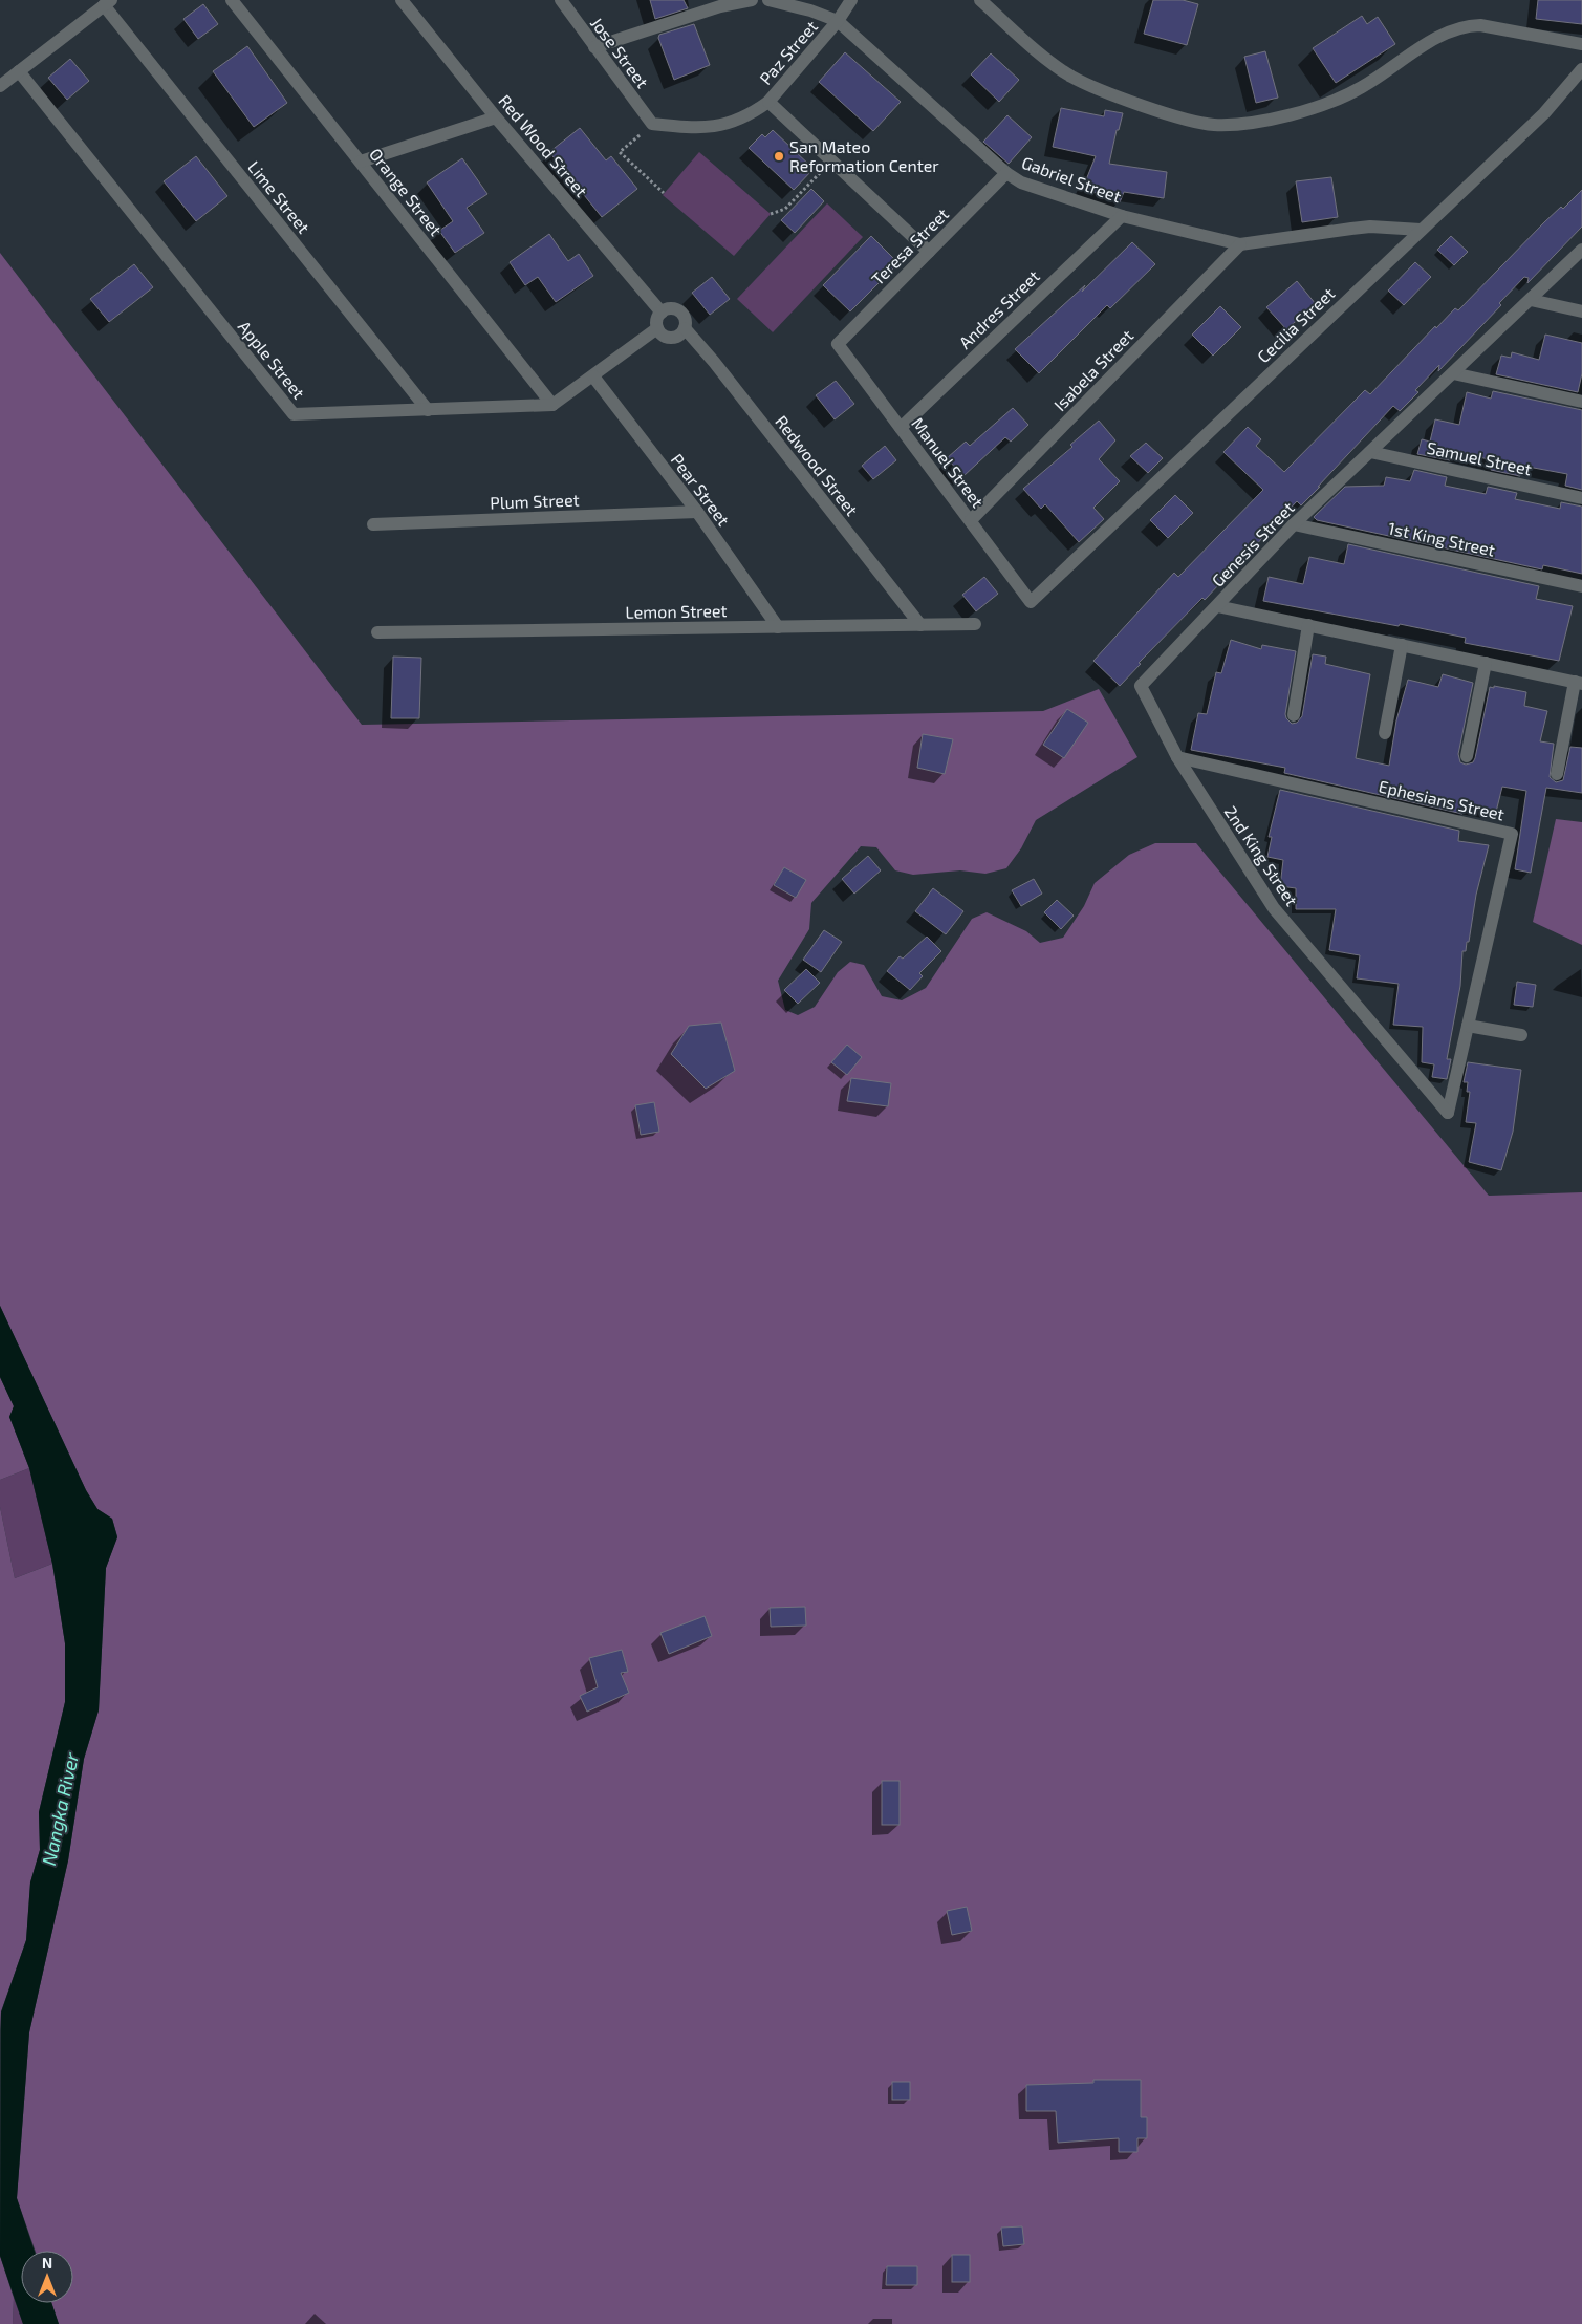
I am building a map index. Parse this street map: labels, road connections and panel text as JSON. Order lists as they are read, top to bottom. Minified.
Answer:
{"streets":{"street":["Jose Street","Paz Street","Red Wood Street","Gabriel Street","Orange Street","Lime Street","Teresa Street","Andres Street","Cecilia Street","Apple Street","Isabela Street","Samuel Street","Manuel Street","Redwood Street","Pear Street","Plum Street","1st King Street","Genesis Street","Lemon Street","Ephesians Street","2nd King Street"]},"crossings":[["Jose Street","Paz Street"],["Paz Street","Gabriel Street"],["Red Wood Street","Redwood Street"],["Gabriel Street","Teresa Street"],["Gabriel Street","Andres Street"],["Gabriel Street","Cecilia Street"],["Gabriel Street","Isabela Street"],["Orange Street","Apple Street"],["Lime Street","Apple Street"],["Teresa Street","Manuel Street"],["Andres Street","Manuel Street"],["Cecilia Street","Manuel Street"],["Isabela Street","Manuel Street"],["Samuel Street","Genesis Street"],["Redwood Street","Lemon Street"],["Pear Street","Plum Street"],["Pear Street","Lemon Street"],["1st King Street","Genesis Street"],["Genesis Street","2nd King Street"],["Ephesians Street","2nd King Street"]],"water":["Nangka River"],"places":["San Mateo Reformation Center"],"north":"top"}
